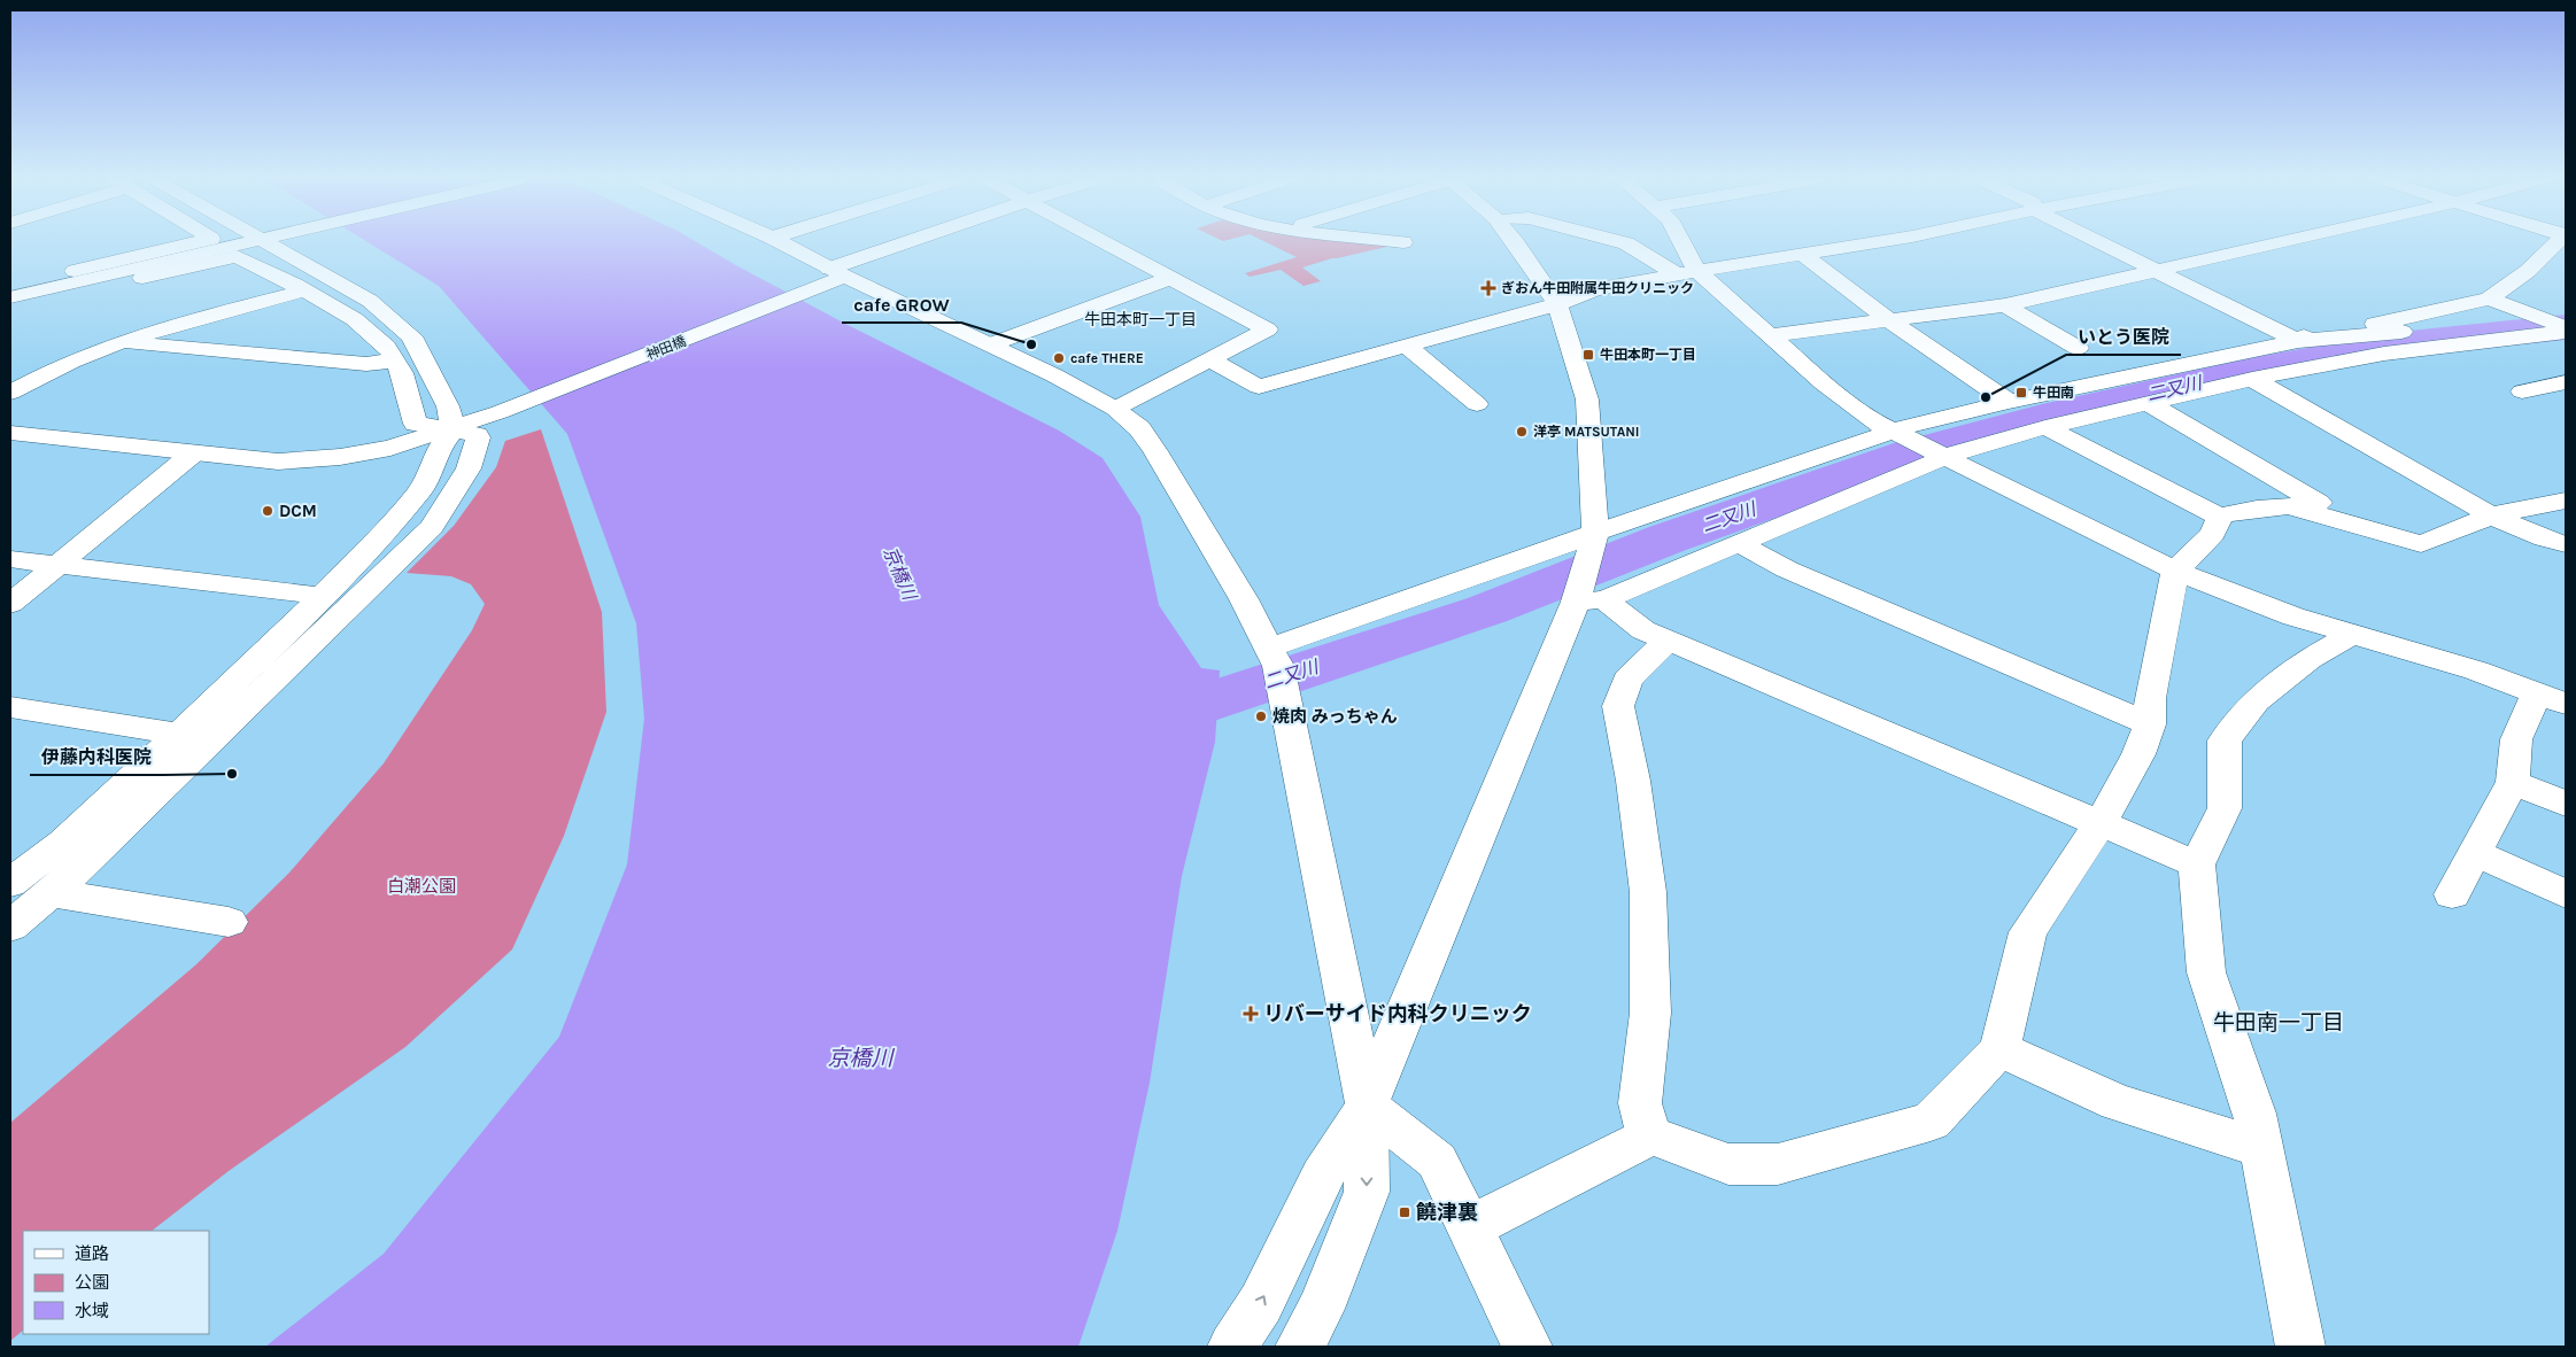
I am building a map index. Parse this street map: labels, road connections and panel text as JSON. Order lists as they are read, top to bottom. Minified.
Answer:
{"streets":{"street":["神田橋"]},"districts":["牛田本町一丁目","牛田南一丁目"],"water":["二又川","京橋川"],"parks":["白潮公園"],"places":{"health":["ぎおん牛田附属牛田クリニック","リバーサイド内科クリニック"],"other":["cafe GROW","cafe THERE","いとう医院","洋亭 MATSUTANI","DCM","焼肉 みっちゃん","伊藤内科医院"],"transit":["牛田本町一丁目","牛田南","饒津裏"]},"legend":["道路","公園","水域"]}
